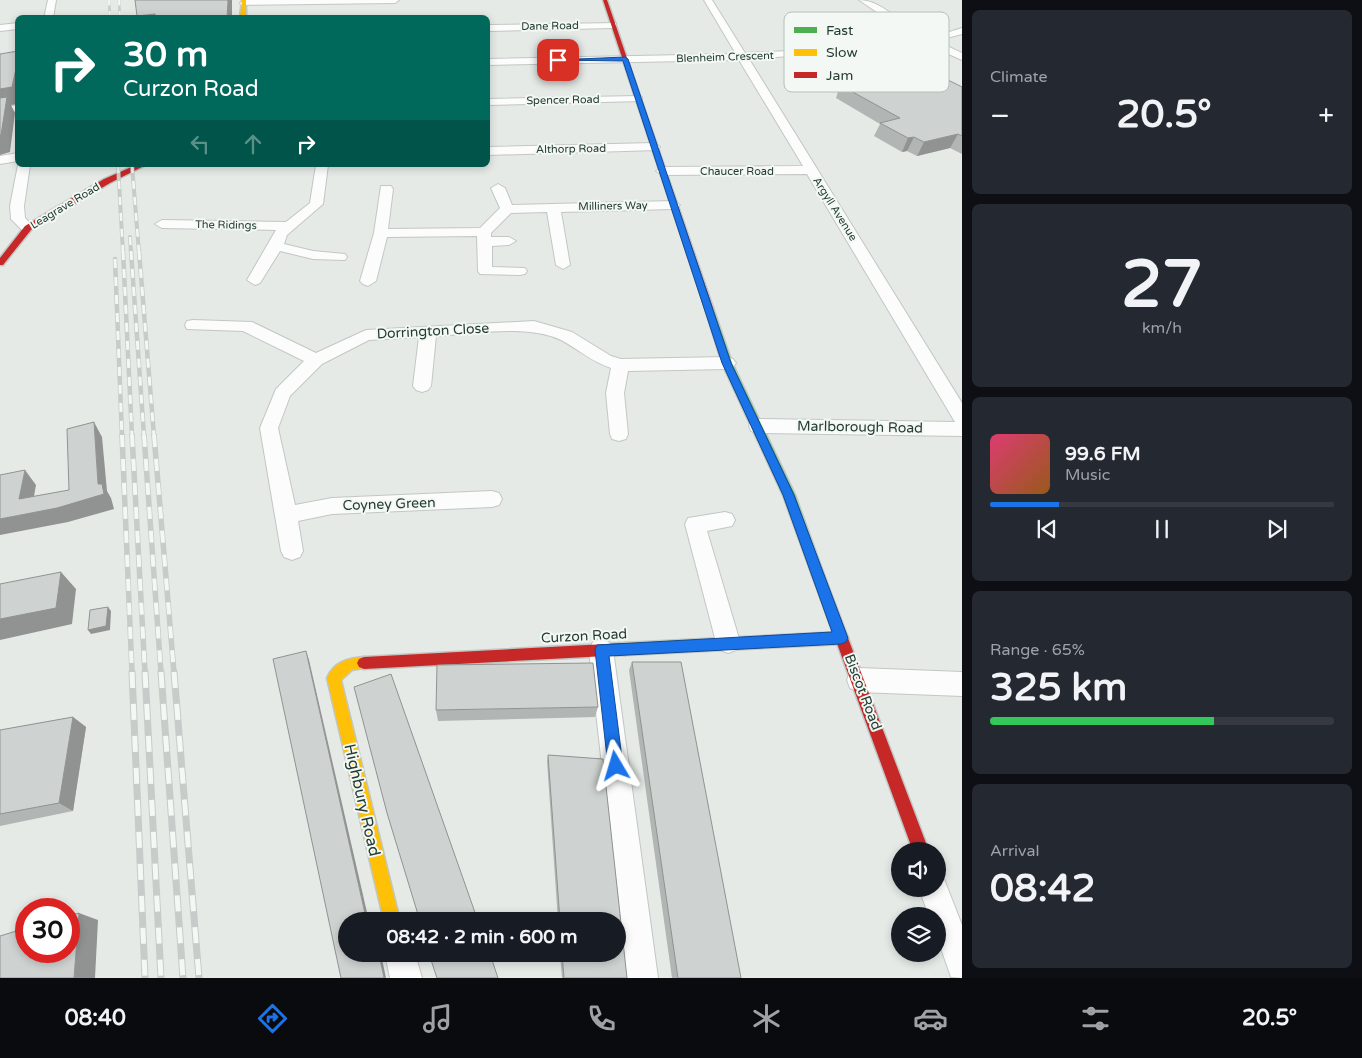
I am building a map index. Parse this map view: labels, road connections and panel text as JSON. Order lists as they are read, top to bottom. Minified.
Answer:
{"streets":{"street":["Dane Road","Blenheim Crescent","Spencer Road","Althorp Road","Chaucer Road","Leagrave Road","Milliners Way","Argyll Avenue","The Ridings","Dorrington Close","Marlborough Road","Coyney Green","Curzon Road","Biscot Road","Highbury Road"]},"crossings":[["Dane Road","Biscot Road"],["Blenheim Crescent","Argyll Avenue"],["Blenheim Crescent","Biscot Road"],["Spencer Road","Biscot Road"],["Althorp Road","Biscot Road"],["Chaucer Road","Argyll Avenue"],["Chaucer Road","Biscot Road"],["Milliners Way","Biscot Road"],["Dorrington Close","Coyney Green"],["Dorrington Close","Biscot Road"],["Marlborough Road","Biscot Road"],["Curzon Road","Biscot Road"],["Curzon Road","Highbury Road"]],"legend":["Fast","Slow","Jam"],"page":{"tile":["Climate",["27","km/h"],["Range · 65%","325 km"],["Arrival","08:42"]],"turn":["30 m","Curzon Road"],"heat":["−","20.5°","+"],"song":["99.6 FM","Music"],"limit":"30","trip":"08:42 · 2 min · 600 m","tabs":["08:40","20.5°"]}}
